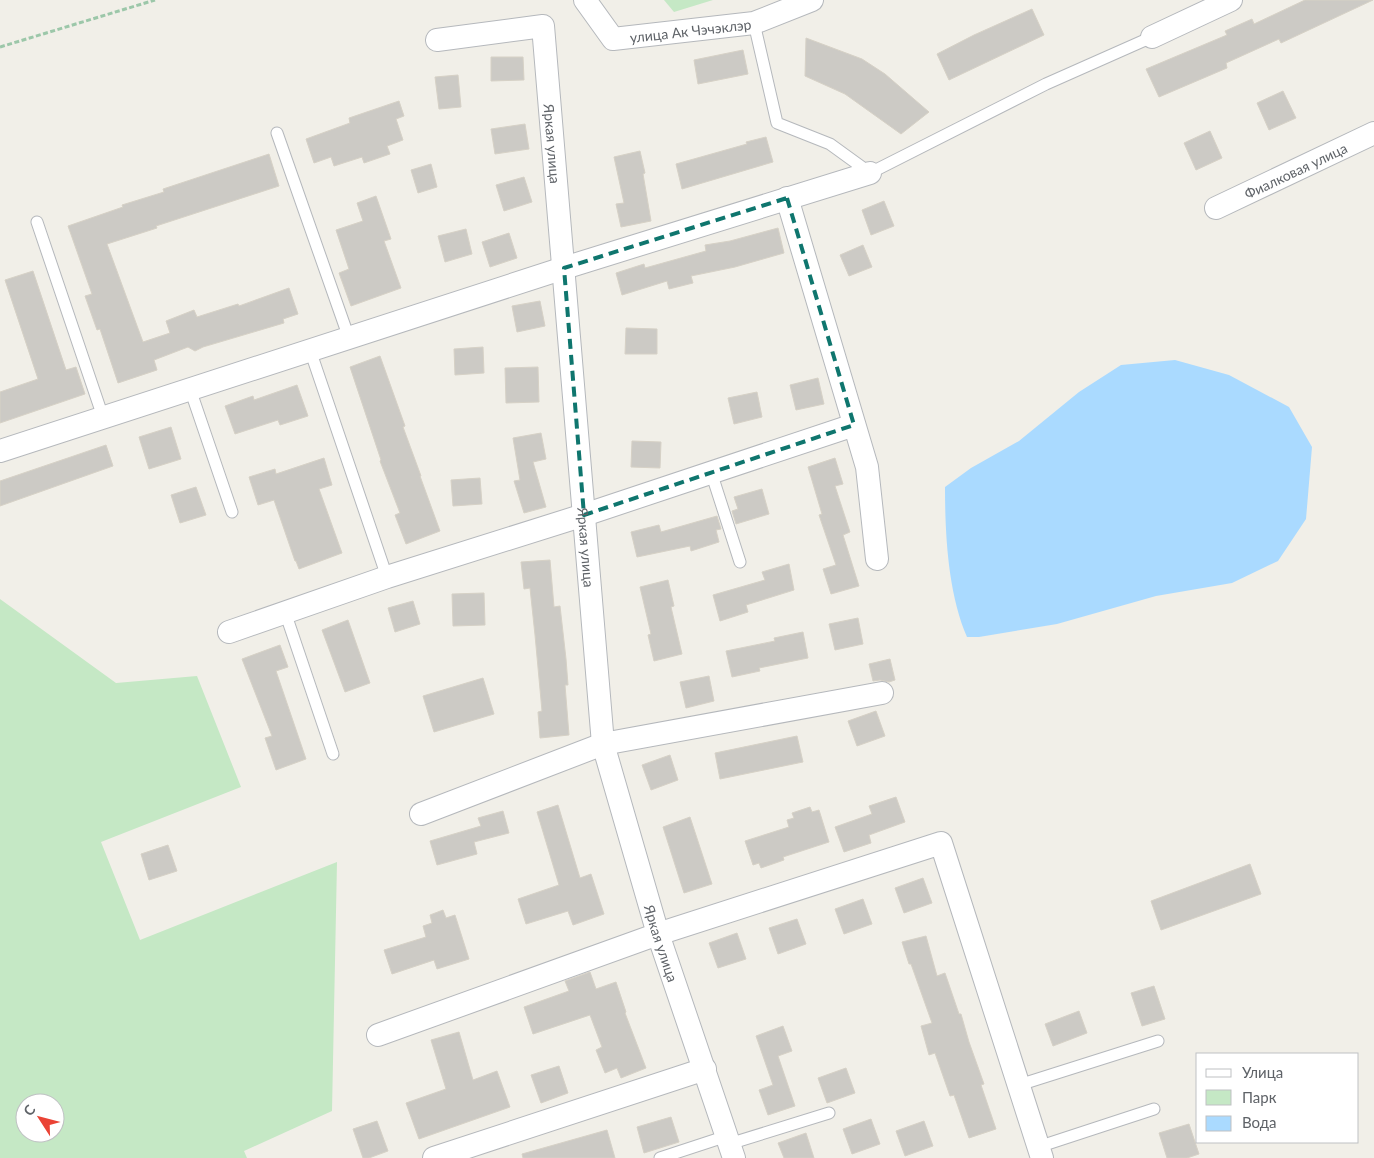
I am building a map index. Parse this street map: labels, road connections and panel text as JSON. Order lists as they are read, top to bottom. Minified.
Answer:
{"streets":{"street":["улица Ак Чэчэклэр","Яркая улица","Фиалковая улица"]},"legend":["Улица","Парк","Вода"],"north":"top left"}
